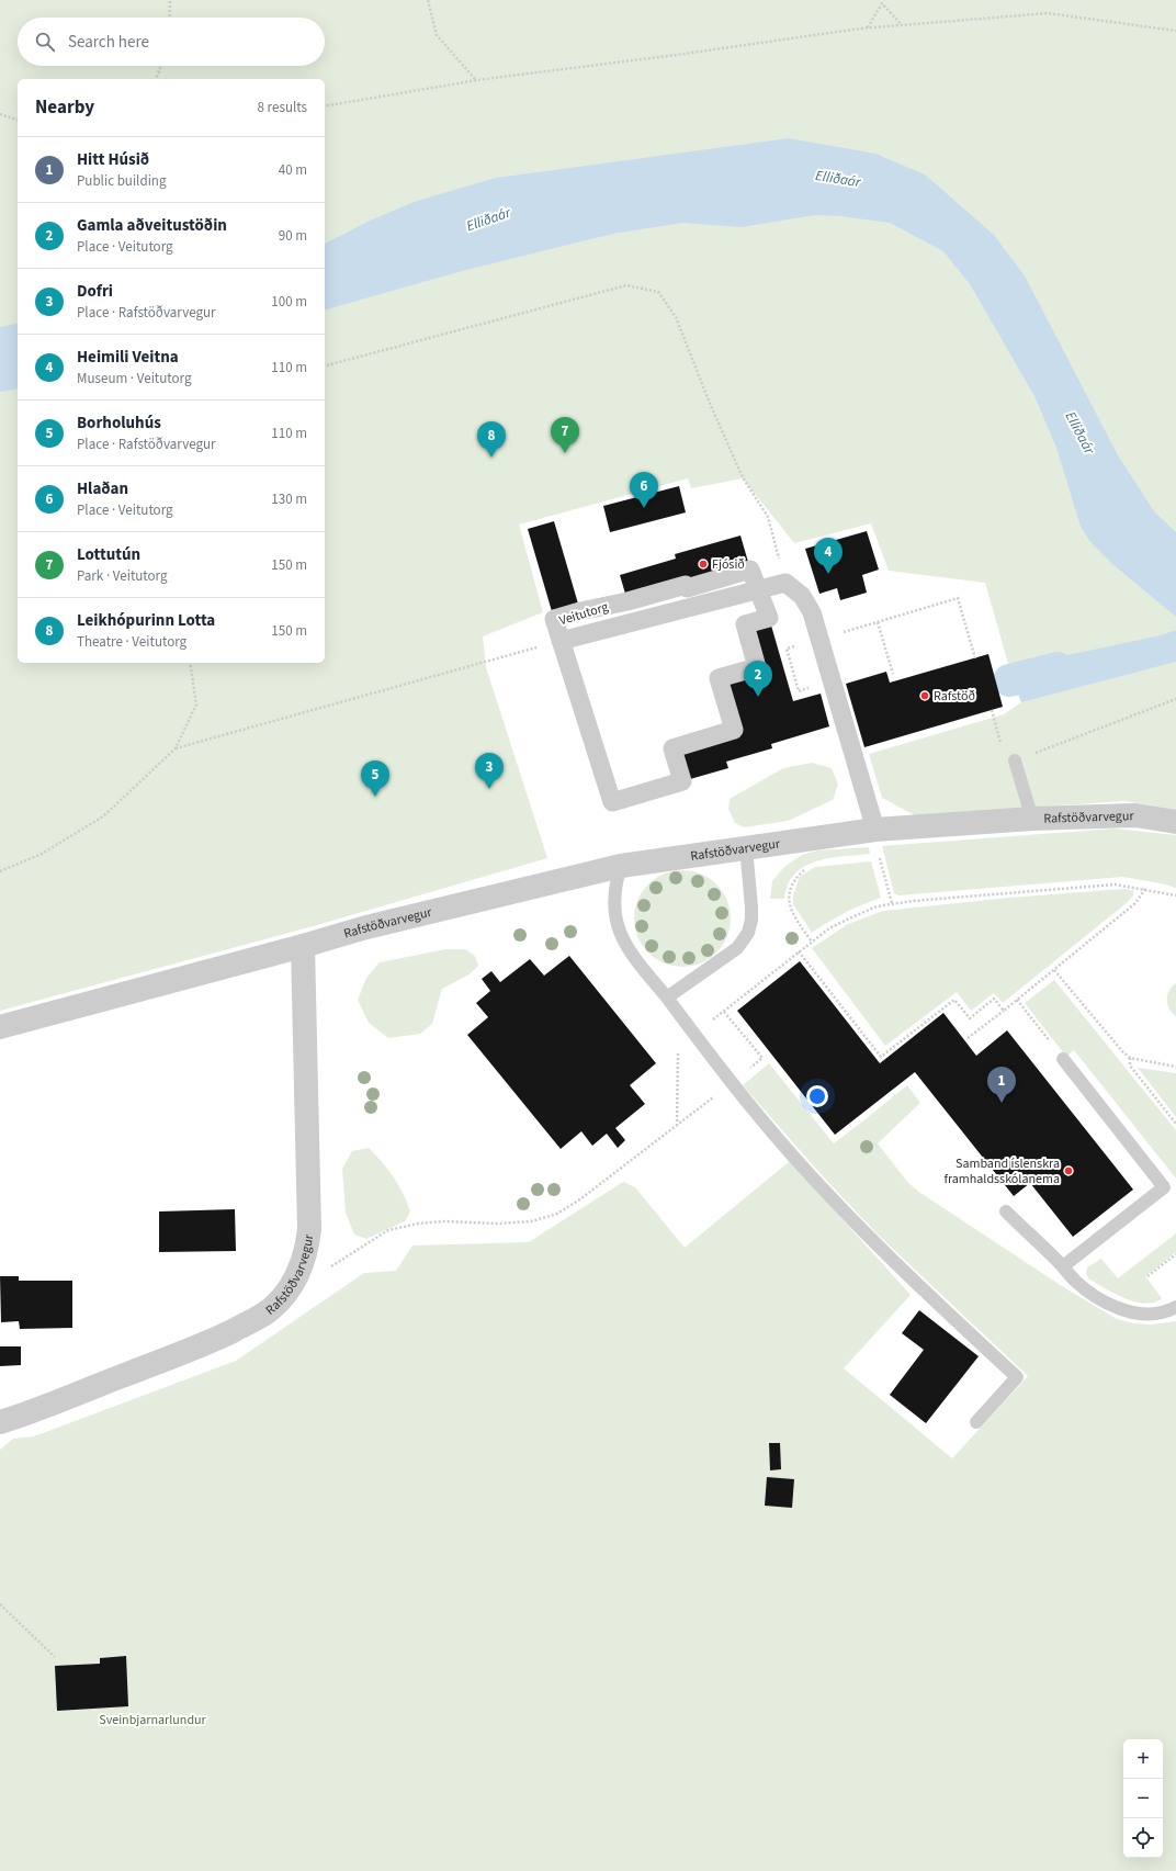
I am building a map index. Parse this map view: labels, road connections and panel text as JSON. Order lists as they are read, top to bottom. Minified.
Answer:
{"streets":{"street":["Veitutorg","Rafstöðvarvegur"]},"water":["Elliðaár"],"parks":["Sveinbjarnarlundur"],"places":["Fjósið","Rafstöð","Samband íslenskra framhaldsskólanema"],"page":{"search":"Search here","heading":["Nearby","8 results"],"list":[{"mark":"1","name":"Hitt Húsið","note":"Public building","value":"40 m"},{"mark":"2","name":"Gamla aðveitustöðin","note":"Place · Veitutorg","value":"90 m"},{"mark":"3","name":"Dofri","note":"Place · Rafstöðvarvegur","value":"100 m"},{"mark":"4","name":"Heimili Veitna","note":"Museum · Veitutorg","value":"110 m"},{"mark":"5","name":"Borholuhús","note":"Place · Rafstöðvarvegur","value":"110 m"},{"mark":"6","name":"Hlaðan","note":"Place · Veitutorg","value":"130 m"},{"mark":"7","name":"Lottutún","note":"Park · Veitutorg","value":"150 m"},{"mark":"8","name":"Leikhópurinn Lotta","note":"Theatre · Veitutorg","value":"150 m"}],"pins":["7","8","6","4","2","3","5","1"],"map_buttons":["+","−"]}}
